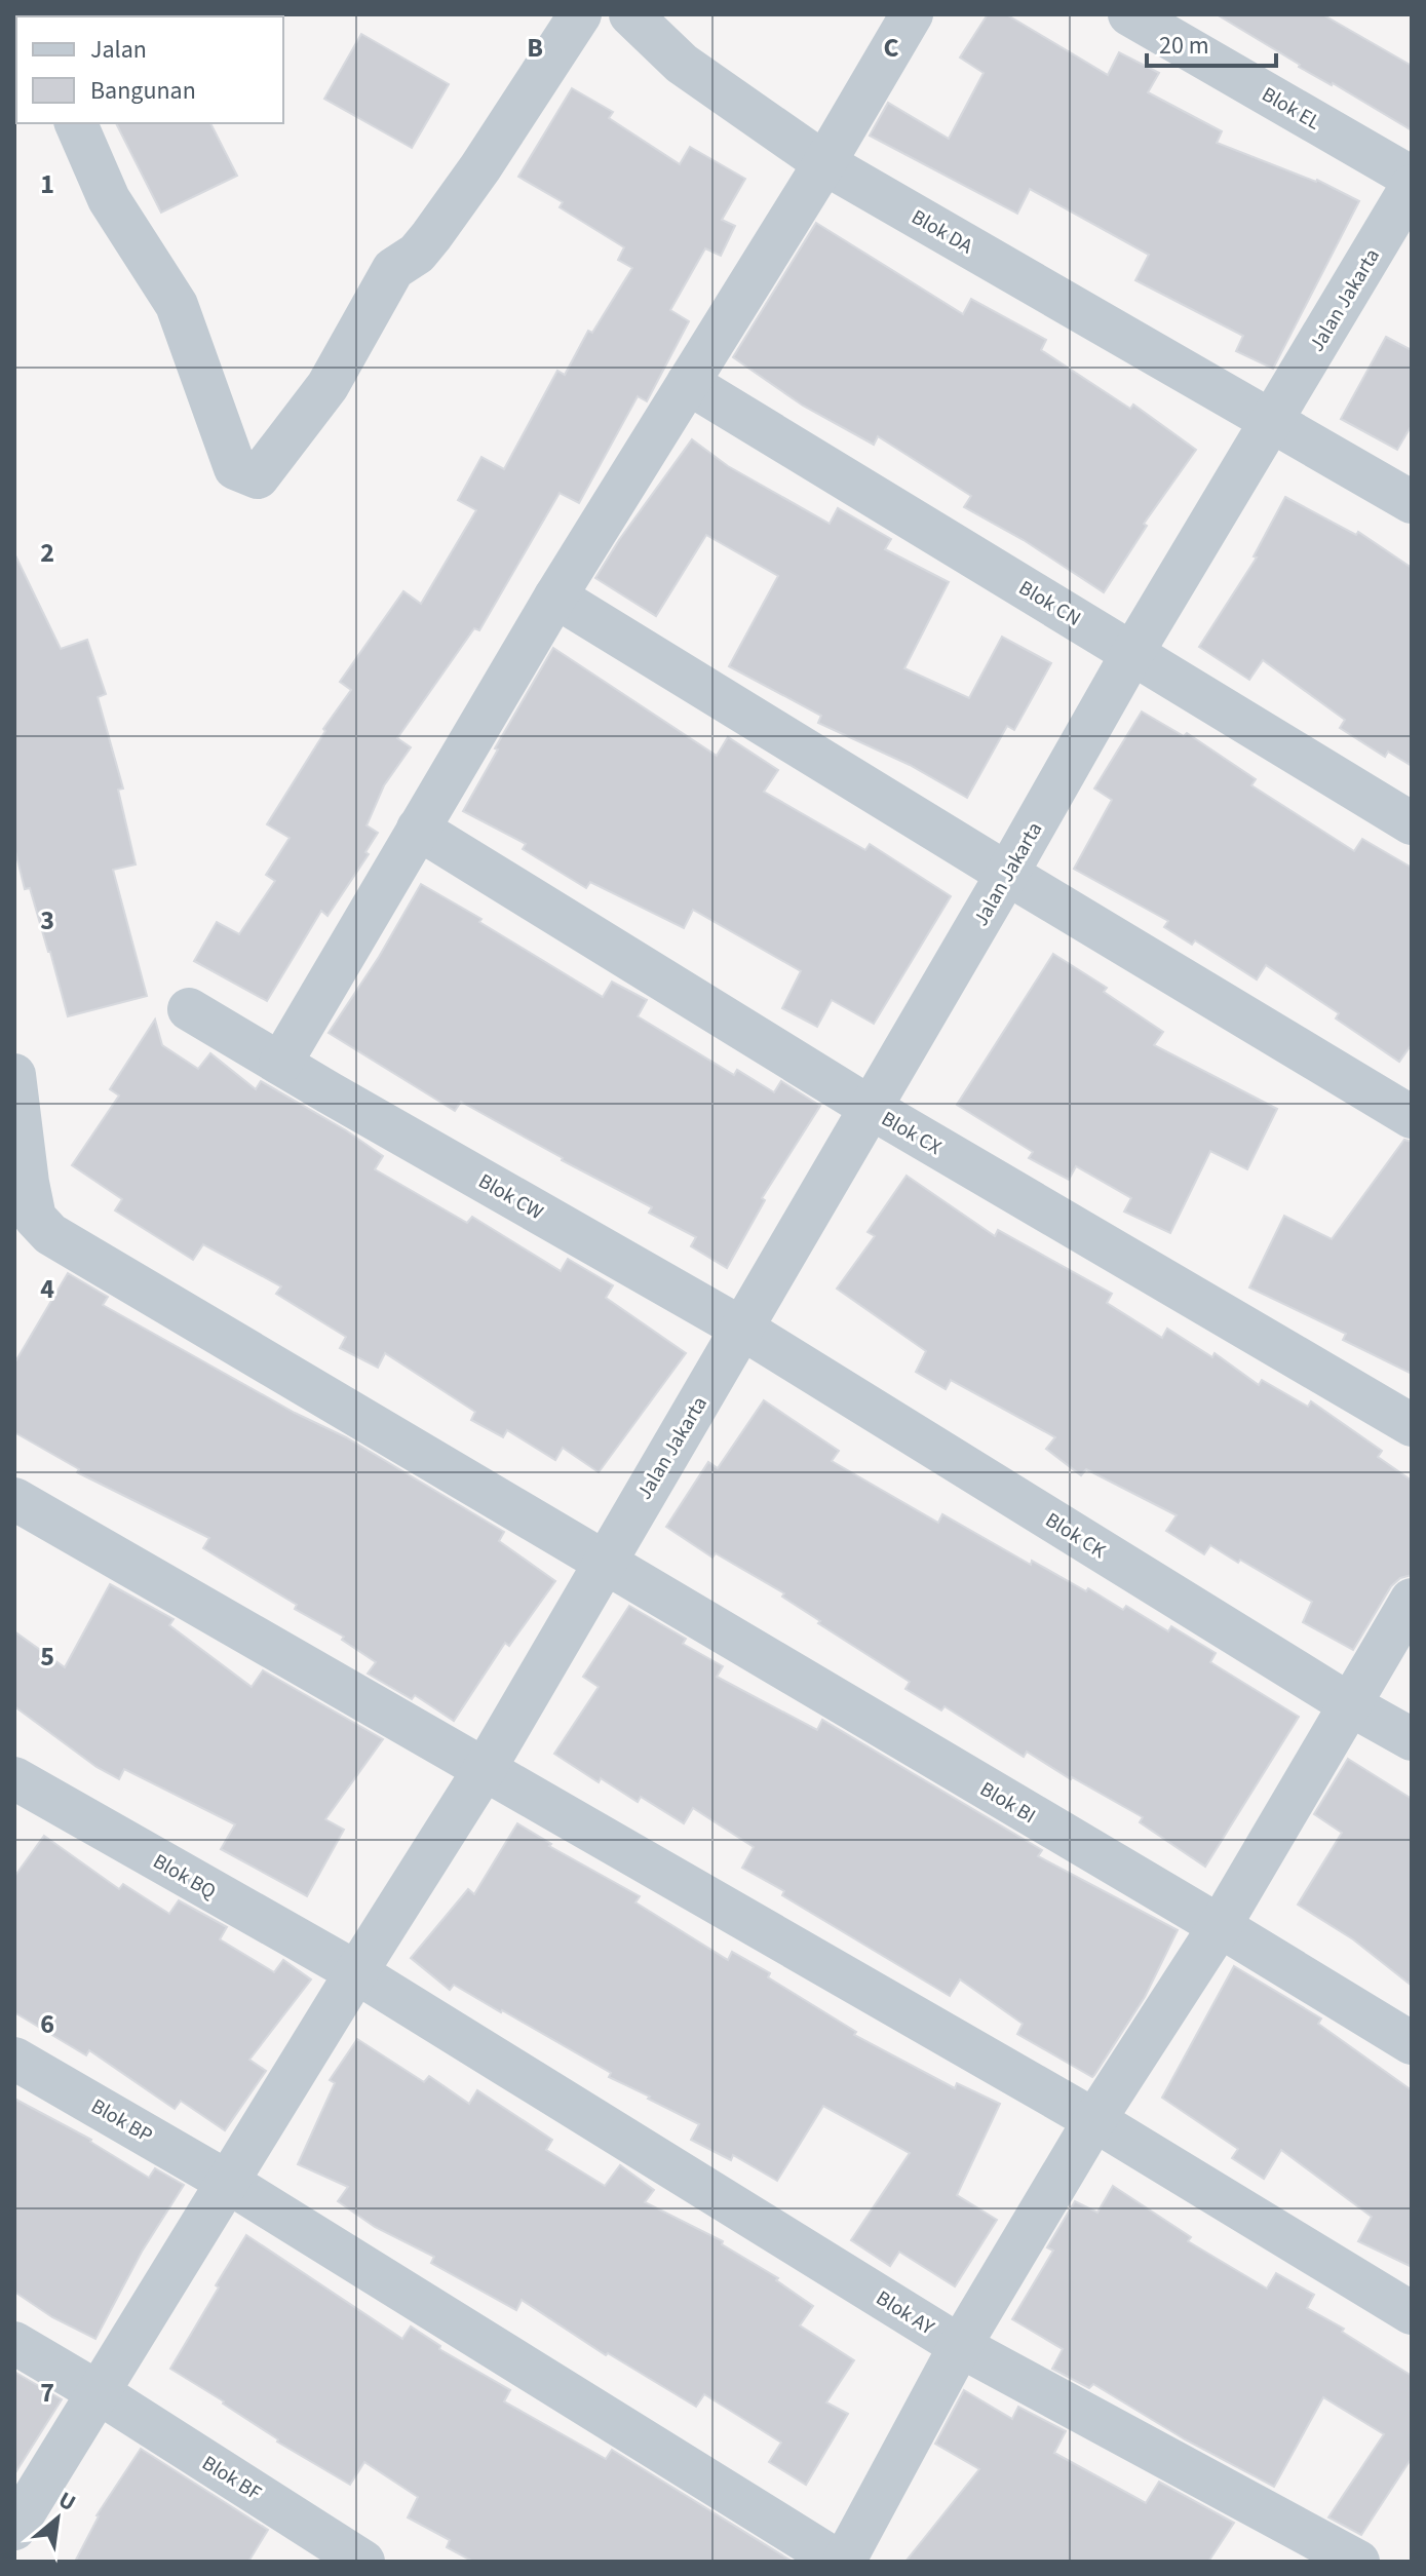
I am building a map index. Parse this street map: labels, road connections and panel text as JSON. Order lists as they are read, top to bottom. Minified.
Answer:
{"streets":{"street":["Blok EL","Blok DA","Jalan Jakarta","Blok CN","Blok CX","Blok CW","Blok CK","Blok BI","Blok BQ","Blok BP","Blok AY","Blok BF"]},"crossings":[["Blok DA","Jalan Jakarta"],["Jalan Jakarta","Blok CN"],["Jalan Jakarta","Blok CX"],["Jalan Jakarta","Blok CW"],["Jalan Jakarta","Blok CK"],["Jalan Jakarta","Blok BI"],["Jalan Jakarta","Blok BQ"],["Jalan Jakarta","Blok BP"],["Jalan Jakarta","Blok BF"],["Blok CW","Blok CK"],["Blok BQ","Blok AY"]],"legend":["Jalan","Bangunan"],"scale_bar":"20 m","north":"top right","grid":{"columns":["B","C"],"rows":["1","2","3","4","5","6","7"]}}
